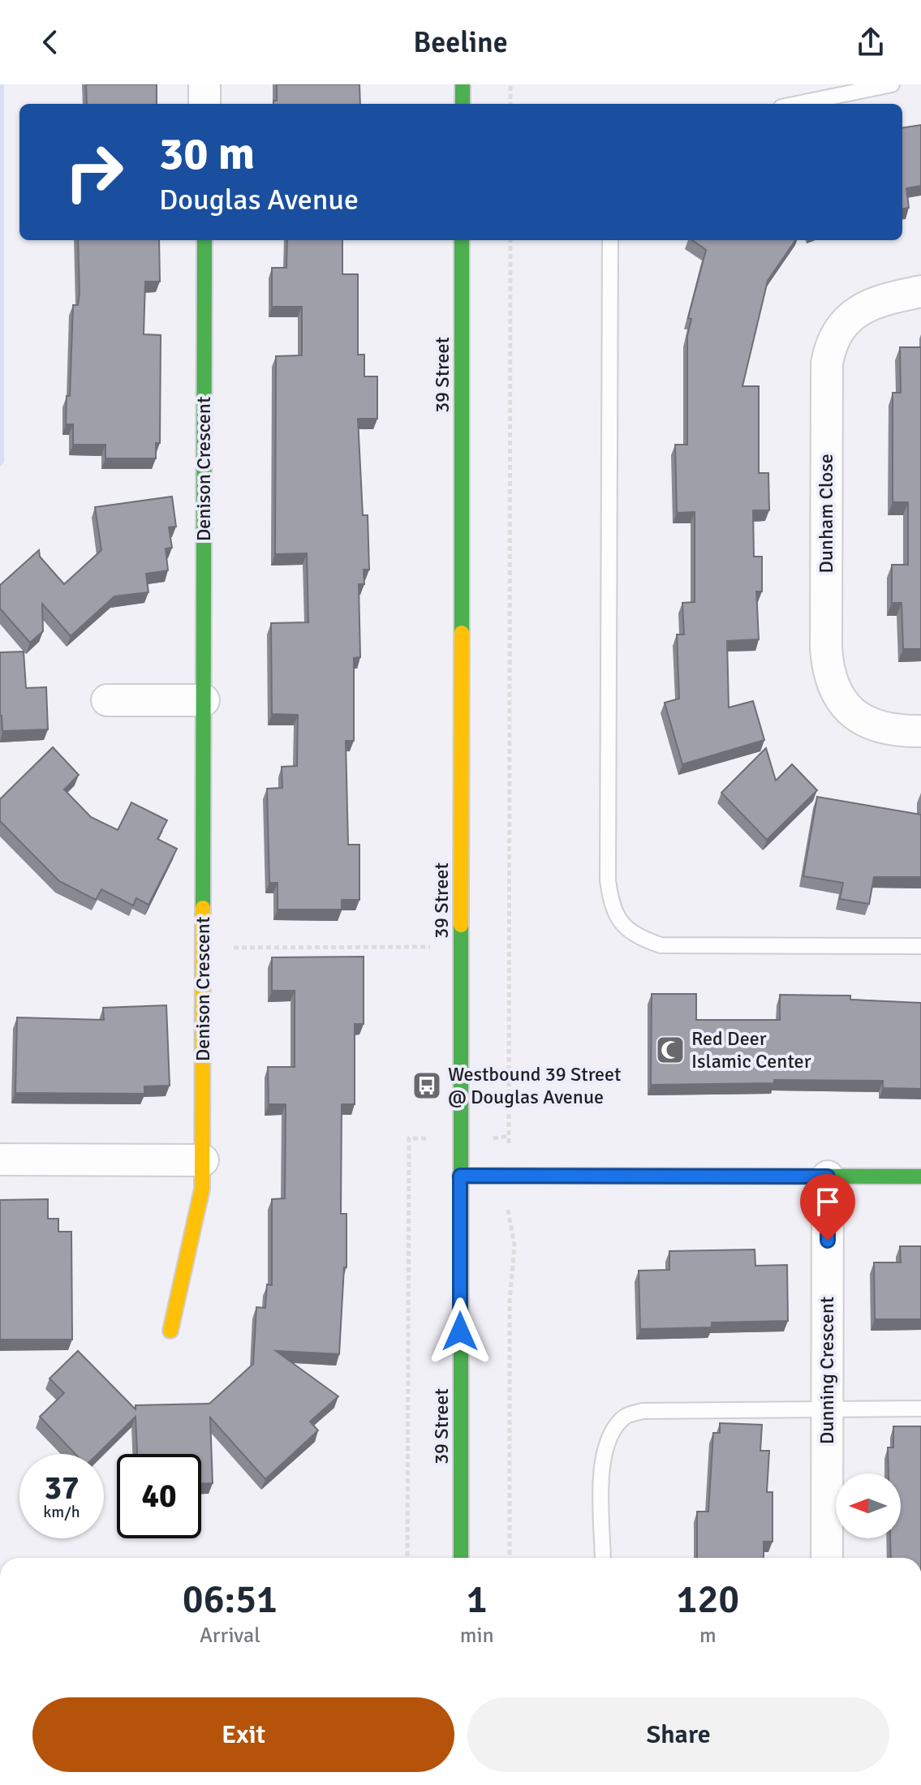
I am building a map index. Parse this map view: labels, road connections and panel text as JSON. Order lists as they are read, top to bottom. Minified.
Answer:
{"streets":{"street":["39 Street","Denison Crescent","Dunham Close","Dunning Crescent"]},"places":{"mosque":["Red Deer Islamic Center"],"bus stop":["Westbound 39 Street @ Douglas Avenue"]},"north":"left","page":{"header":"Beeline","turn":["30 m","Douglas Avenue"],"speed":"37 km/h","limit":"40","eta":["06:51","Arrival","1","min","120","m"],"buttons":["Exit","Share"]}}
